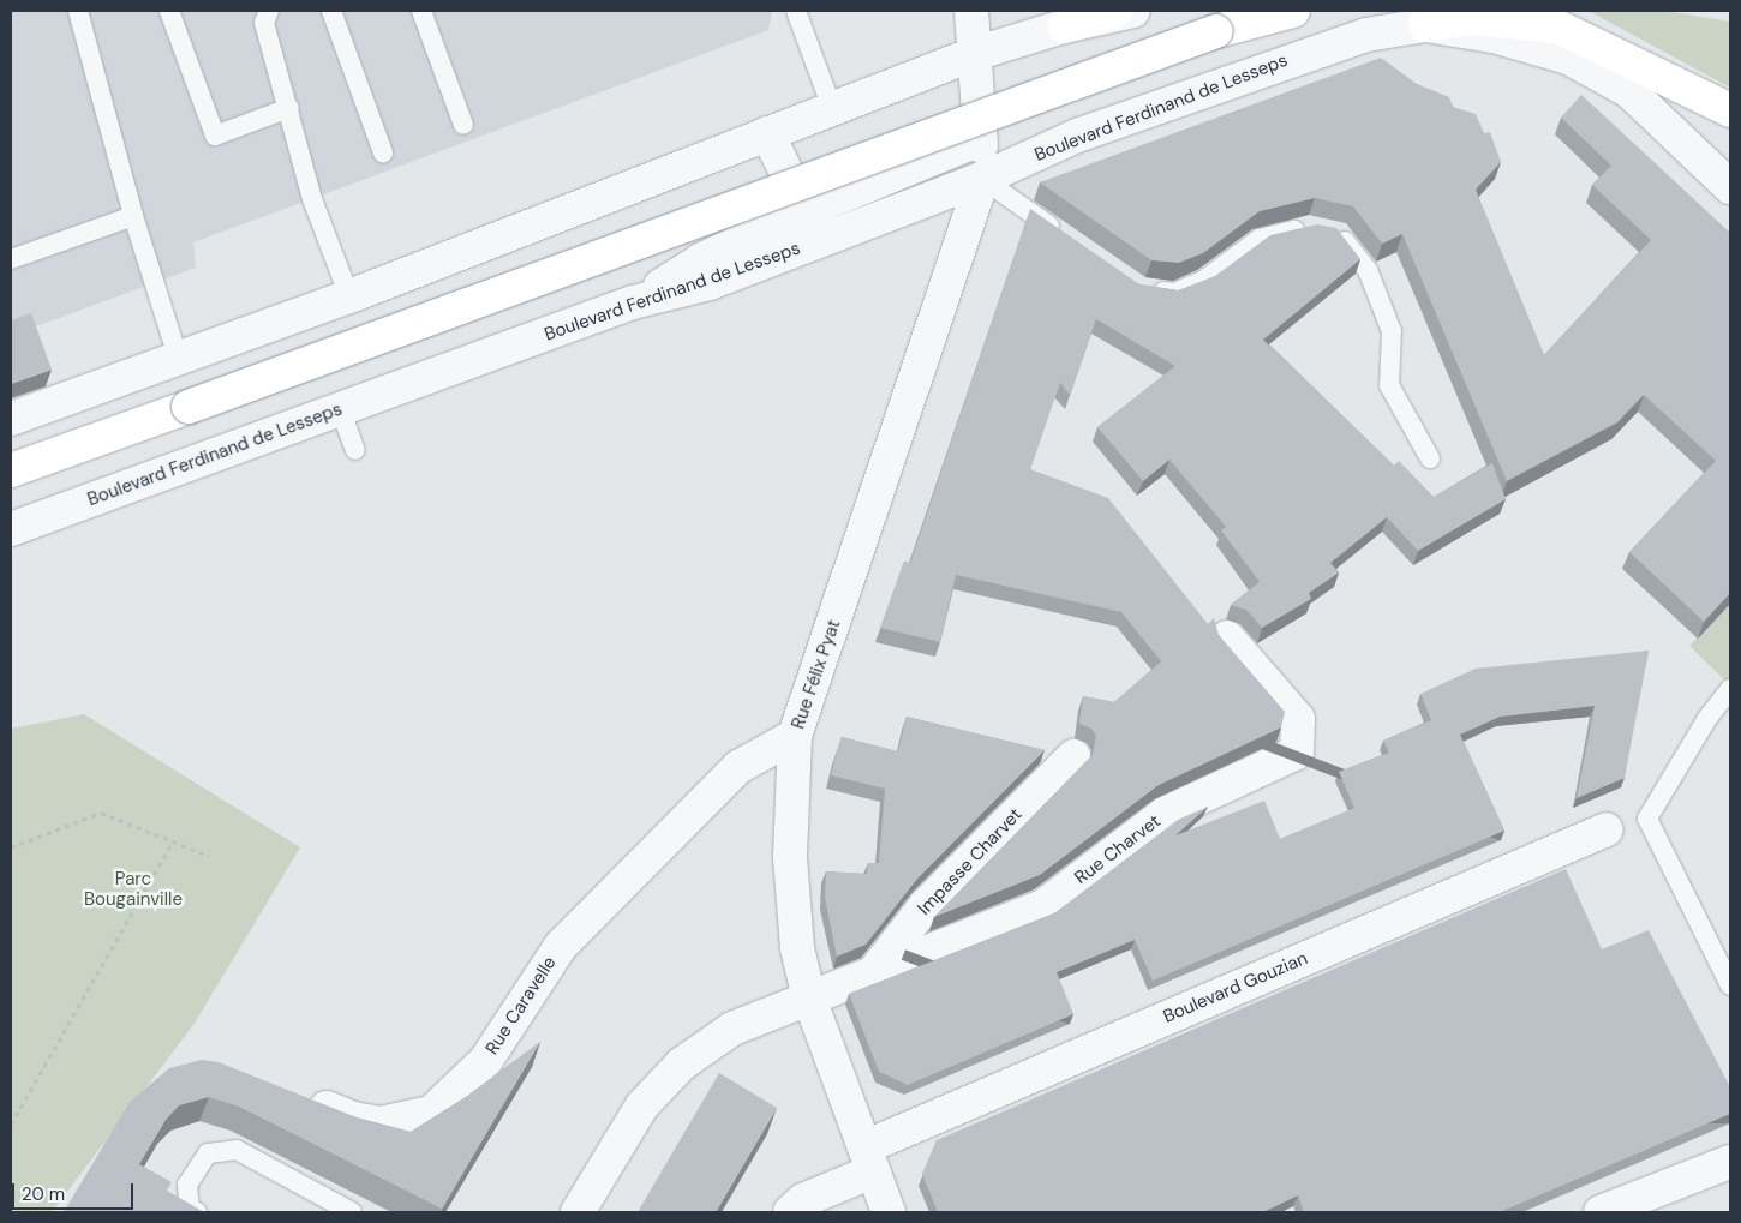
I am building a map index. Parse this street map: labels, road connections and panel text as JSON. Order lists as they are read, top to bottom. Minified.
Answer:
{"streets":{"street":["Boulevard Ferdinand de Lesseps","Rue Félix Pyat","Rue Charvet","Impasse Charvet","Boulevard Gouzian","Rue Caravelle"]},"crossings":[["Boulevard Ferdinand de Lesseps","Rue Félix Pyat"],["Rue Félix Pyat","Rue Charvet"],["Rue Félix Pyat","Boulevard Gouzian"],["Rue Félix Pyat","Rue Caravelle"],["Rue Charvet","Impasse Charvet"]],"parks":["Parc Bougainville"],"scale_bar":"20 m"}
